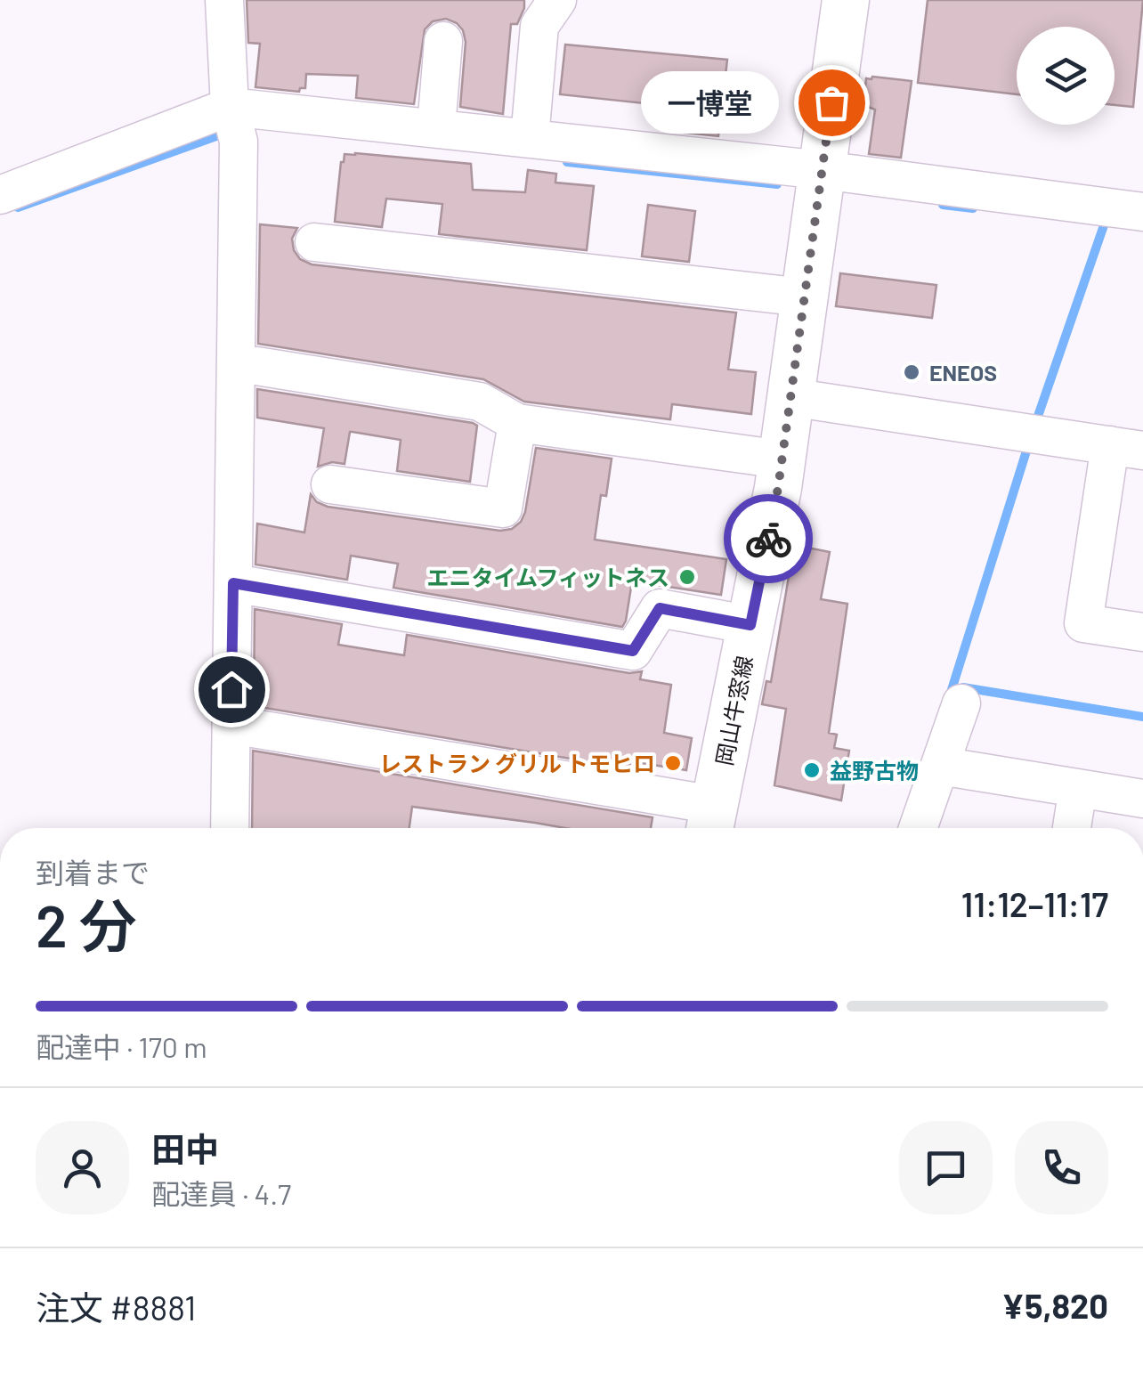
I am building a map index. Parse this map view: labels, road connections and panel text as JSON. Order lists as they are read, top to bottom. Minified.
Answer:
{"streets":{"main road":["岡山牛窓線"]},"places":["一博堂","ENEOS","エニタイムフィットネス","レストラン グリル トモヒロ","益野古物"],"page":{"bubble":"一博堂","heading":["2 分","到着まで","11:12–11:17"],"panel":["田中","配達員 · 4.7","注文 #8881","¥5,820"],"bar":"配達中 · 170 m"}}
